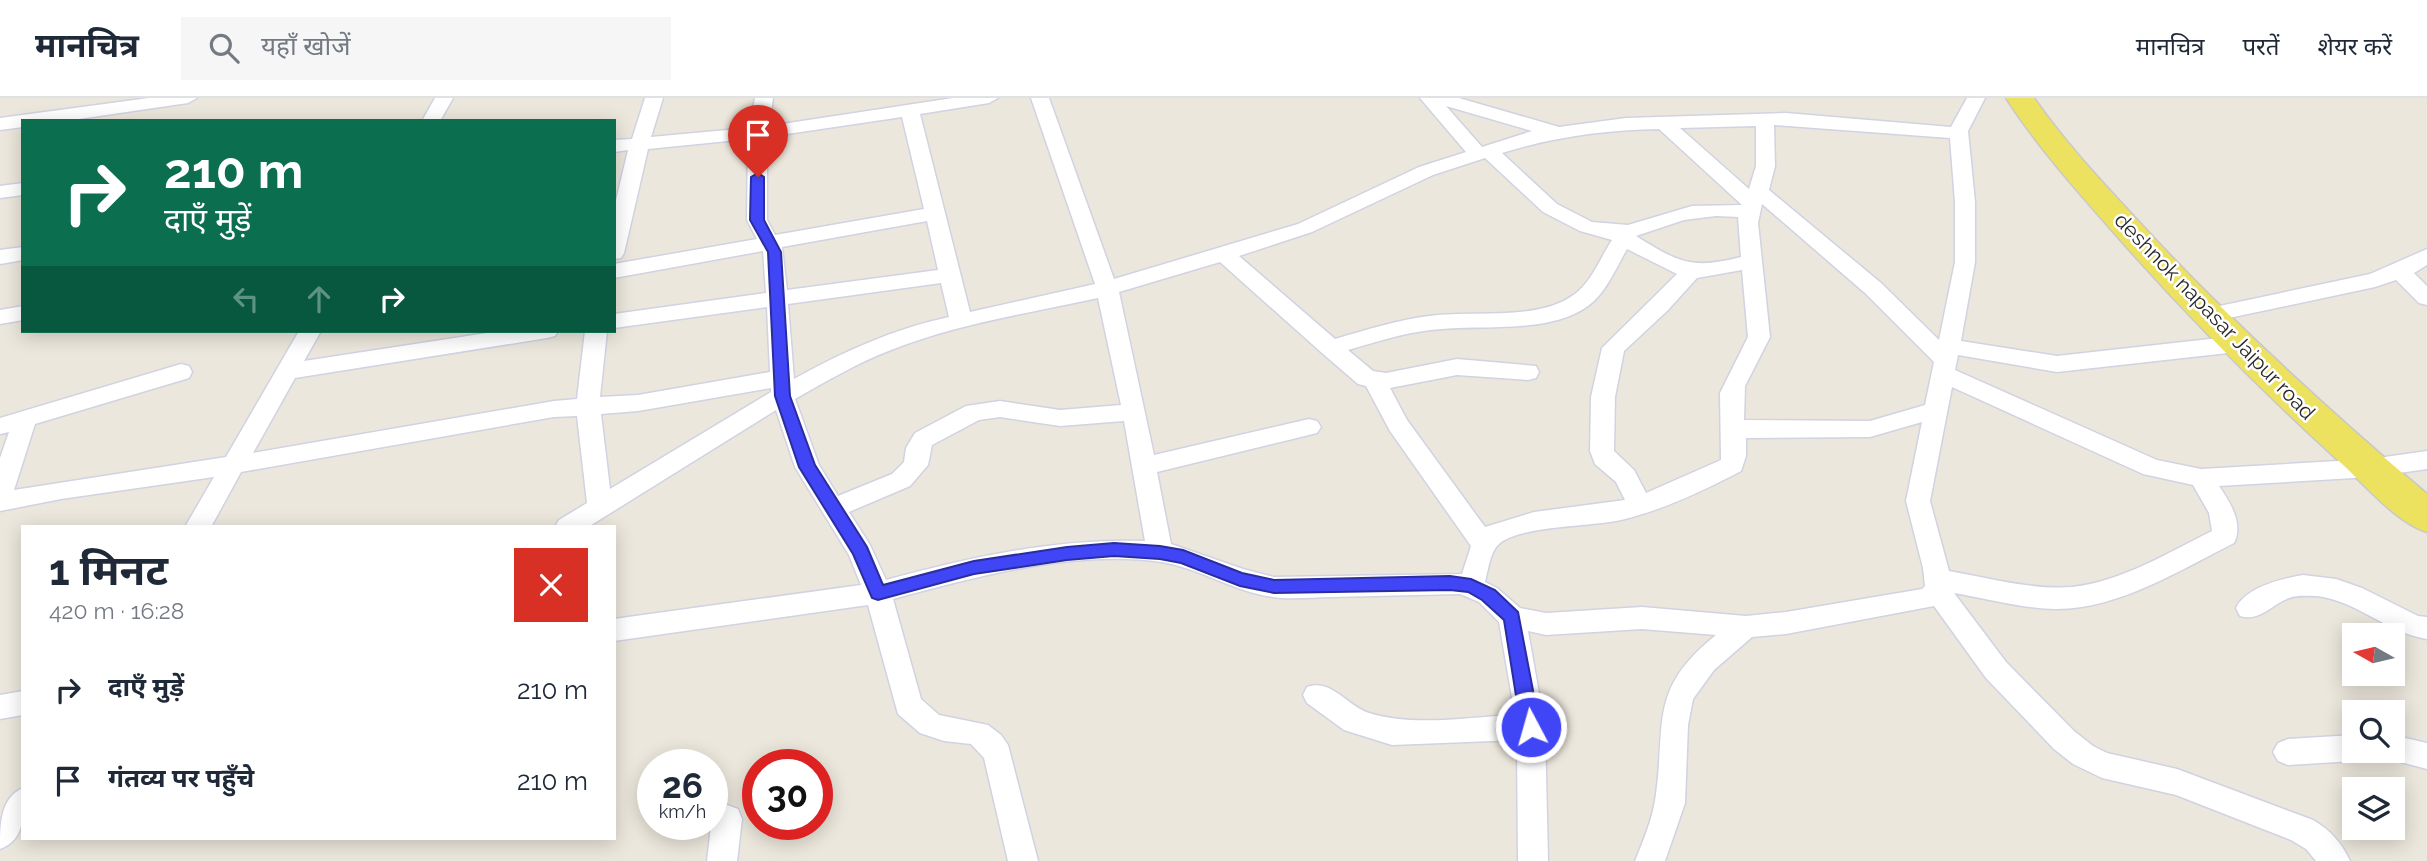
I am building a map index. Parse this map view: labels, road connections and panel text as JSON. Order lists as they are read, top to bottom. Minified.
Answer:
{"streets":{"main road":["deshnok napasar Jaipur road"]},"north":"left","page":{"header":"मानचित्र","search":"यहाँ खोजें","nav":["मानचित्र","परतें","शेयर करें"],"turn":["210 m","दाएँ मुड़ें"],"heading":["1 मिनट","420 m · 16:28"],"list":[{"name":"दाएँ मुड़ें","value":"210 m"},{"name":"गंतव्य पर पहुँचे","value":"210 m"}],"speed":"26 km/h","limit":"30"}}
